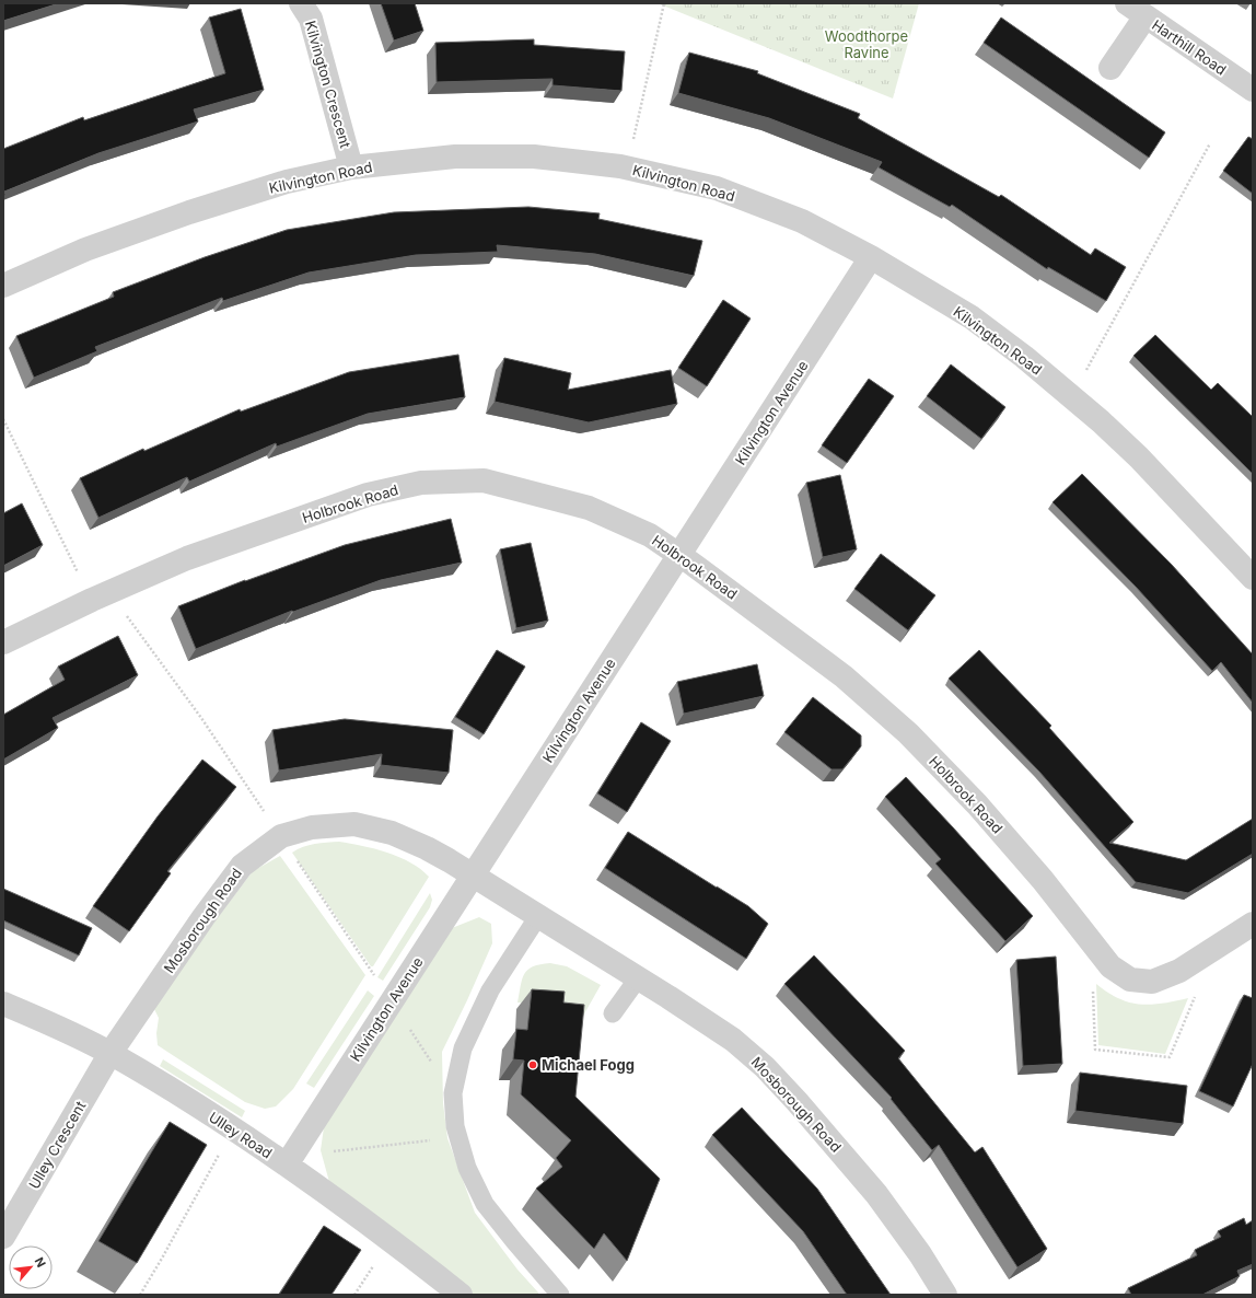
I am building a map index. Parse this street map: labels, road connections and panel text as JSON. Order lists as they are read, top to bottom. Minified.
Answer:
{"streets":{"street":["Harthill Road","Kilvington Crescent","Kilvington Road","Kilvington Avenue","Holbrook Road","Mosborough Road","Ulley Road","Ulley Crescent"]},"crossings":[["Kilvington Crescent","Kilvington Road"],["Kilvington Road","Kilvington Avenue"],["Kilvington Avenue","Holbrook Road"],["Kilvington Avenue","Mosborough Road"],["Kilvington Avenue","Ulley Road"],["Mosborough Road","Ulley Road"],["Mosborough Road","Ulley Crescent"],["Ulley Road","Ulley Crescent"]],"parks":["Woodthorpe Ravine"],"places":["Michael Fogg"],"north":"top right"}
